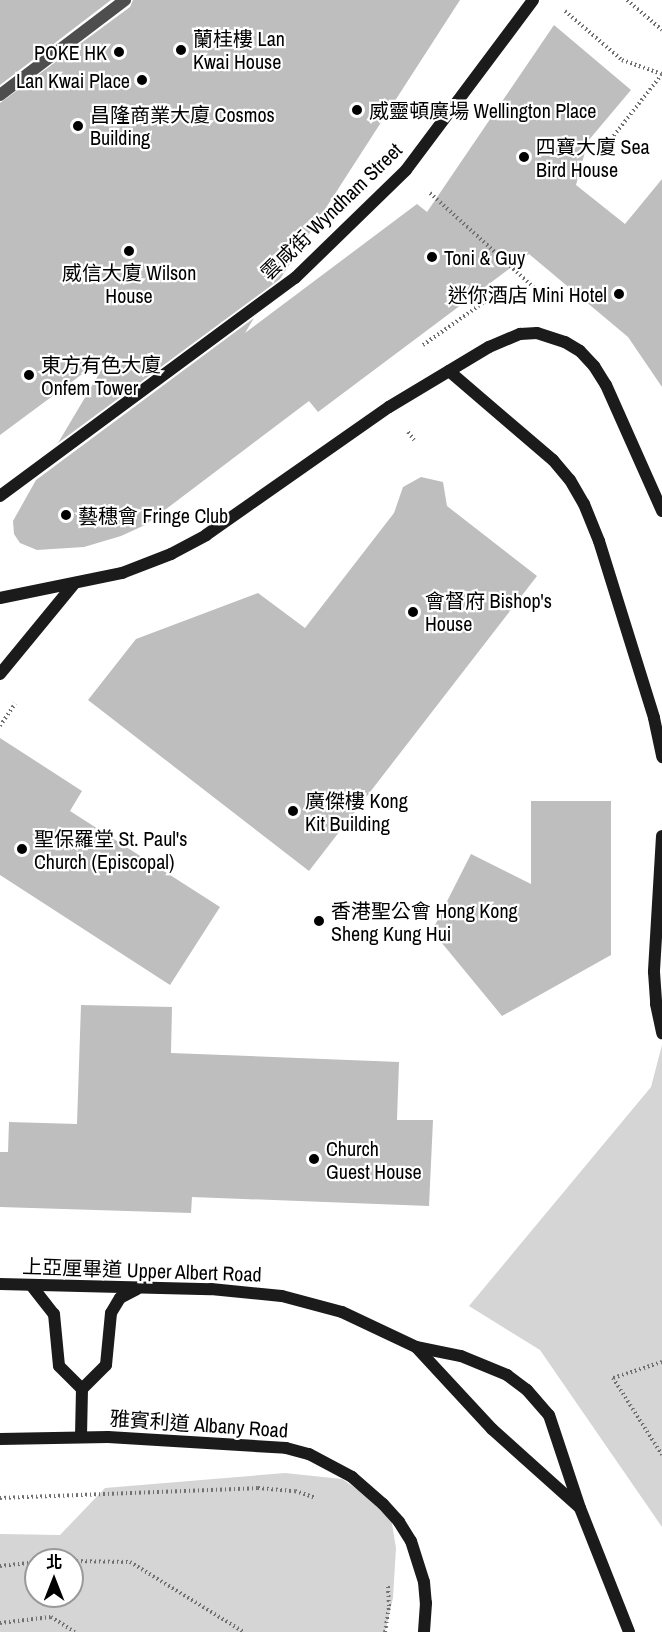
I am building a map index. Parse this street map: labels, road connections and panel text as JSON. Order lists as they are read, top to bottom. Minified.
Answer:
{"streets":{"street":["雲咸街 Wyndham Street","上亞厘畢道 Upper Albert Road","雅賓利道 Albany Road"]},"places":["蘭桂樓 Lan Kwai House","POKE HK","Lan Kwai Place","威靈頓廣場 Wellington Place","昌隆商業大廈 Cosmos Building","四寶大廈 Sea Bird House","威信大廈 Wilson House","Toni & Guy","迷你酒店 Mini Hotel","東方有色大廈 Onfem Tower","藝穗會 Fringe Club","會督府 Bishop's House","廣傑樓 Kong Kit Building","聖保羅堂 St. Paul's Church (Episcopal)","香港聖公會 Hong Kong Sheng Kung Hui","Church Guest House"],"north":"top"}
